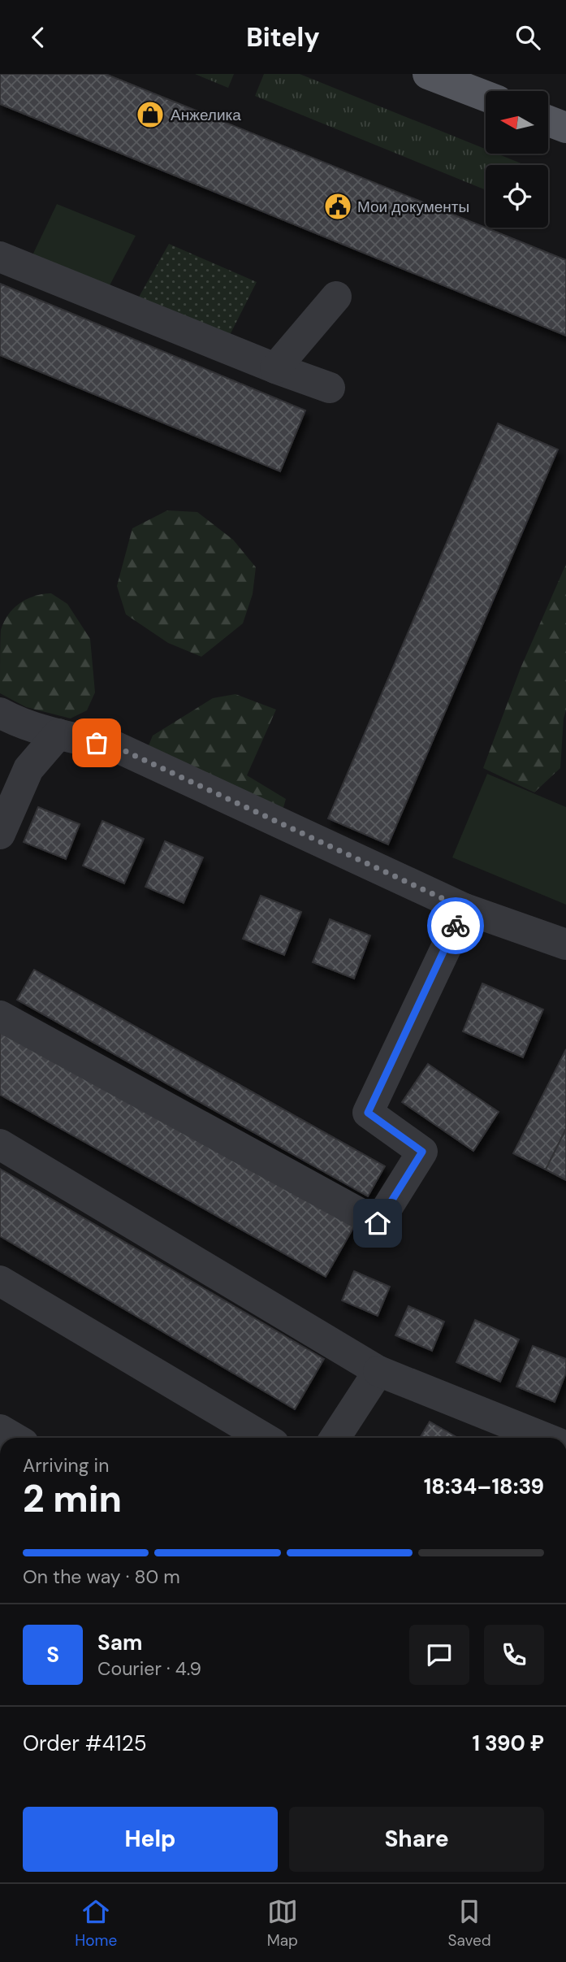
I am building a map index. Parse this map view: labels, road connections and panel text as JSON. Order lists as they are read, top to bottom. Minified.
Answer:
{"places":{"shop":["Анжелика"],"public building":["Мои документы"]},"north":"left","page":{"header":"Bitely","heading":["2 min","Arriving in","18:34–18:39"],"panel":["Sam","Courier · 4.9","Order #4125","1 390 ₽"],"bar":"On the way · 80 m","round":"S","buttons":["Help","Share"],"tabs":["Home","Map","Saved"]}}
